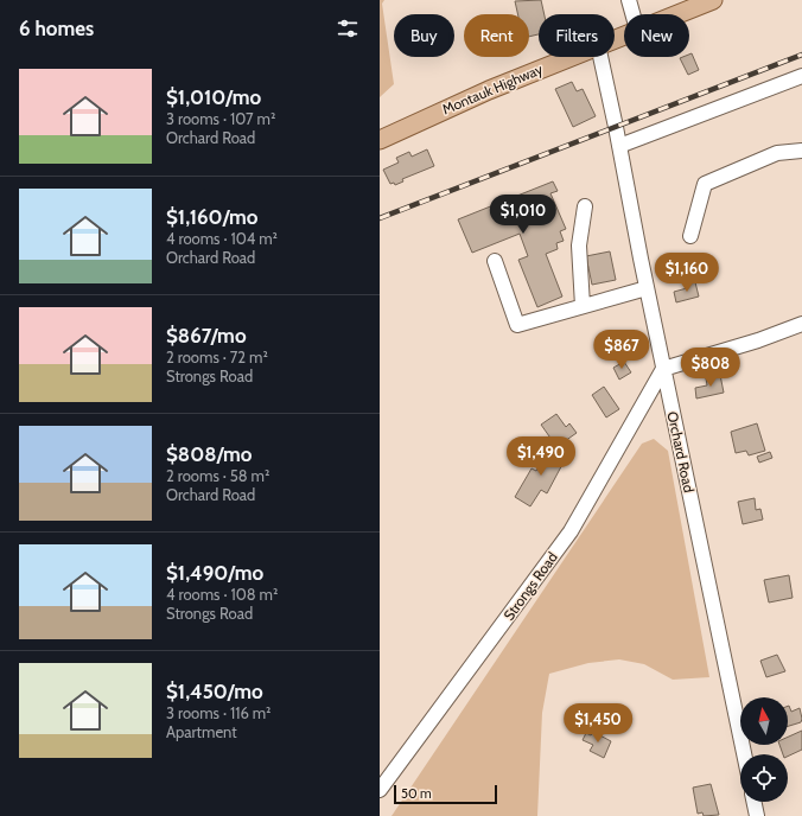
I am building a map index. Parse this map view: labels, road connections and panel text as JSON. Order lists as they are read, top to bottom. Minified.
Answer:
{"streets":{"main road":["Montauk Highway"],"street":["Orchard Road","Strongs Road"]},"crossings":[["Orchard Road","Strongs Road"]],"scale_bar":"50 m","north":"top","page":{"heading":"6 homes","chip":["Buy","Rent","Filters","New"],"list":[{"name":"$1,010/mo","note":"3 rooms · 107 m² · Orchard Road"},{"name":"$1,160/mo","note":"4 rooms · 104 m² · Orchard Road"},{"name":"$867/mo","note":"2 rooms · 72 m² · Strongs Road"},{"name":"$808/mo","note":"2 rooms · 58 m² · Orchard Road"},{"name":"$1,490/mo","note":"4 rooms · 108 m² · Strongs Road"},{"name":"$1,450/mo","note":"3 rooms · 116 m² · Apartment"}],"price":["$1,010","$1,160","$867","$808","$1,490","$1,450"],"scale":"50 m"}}
